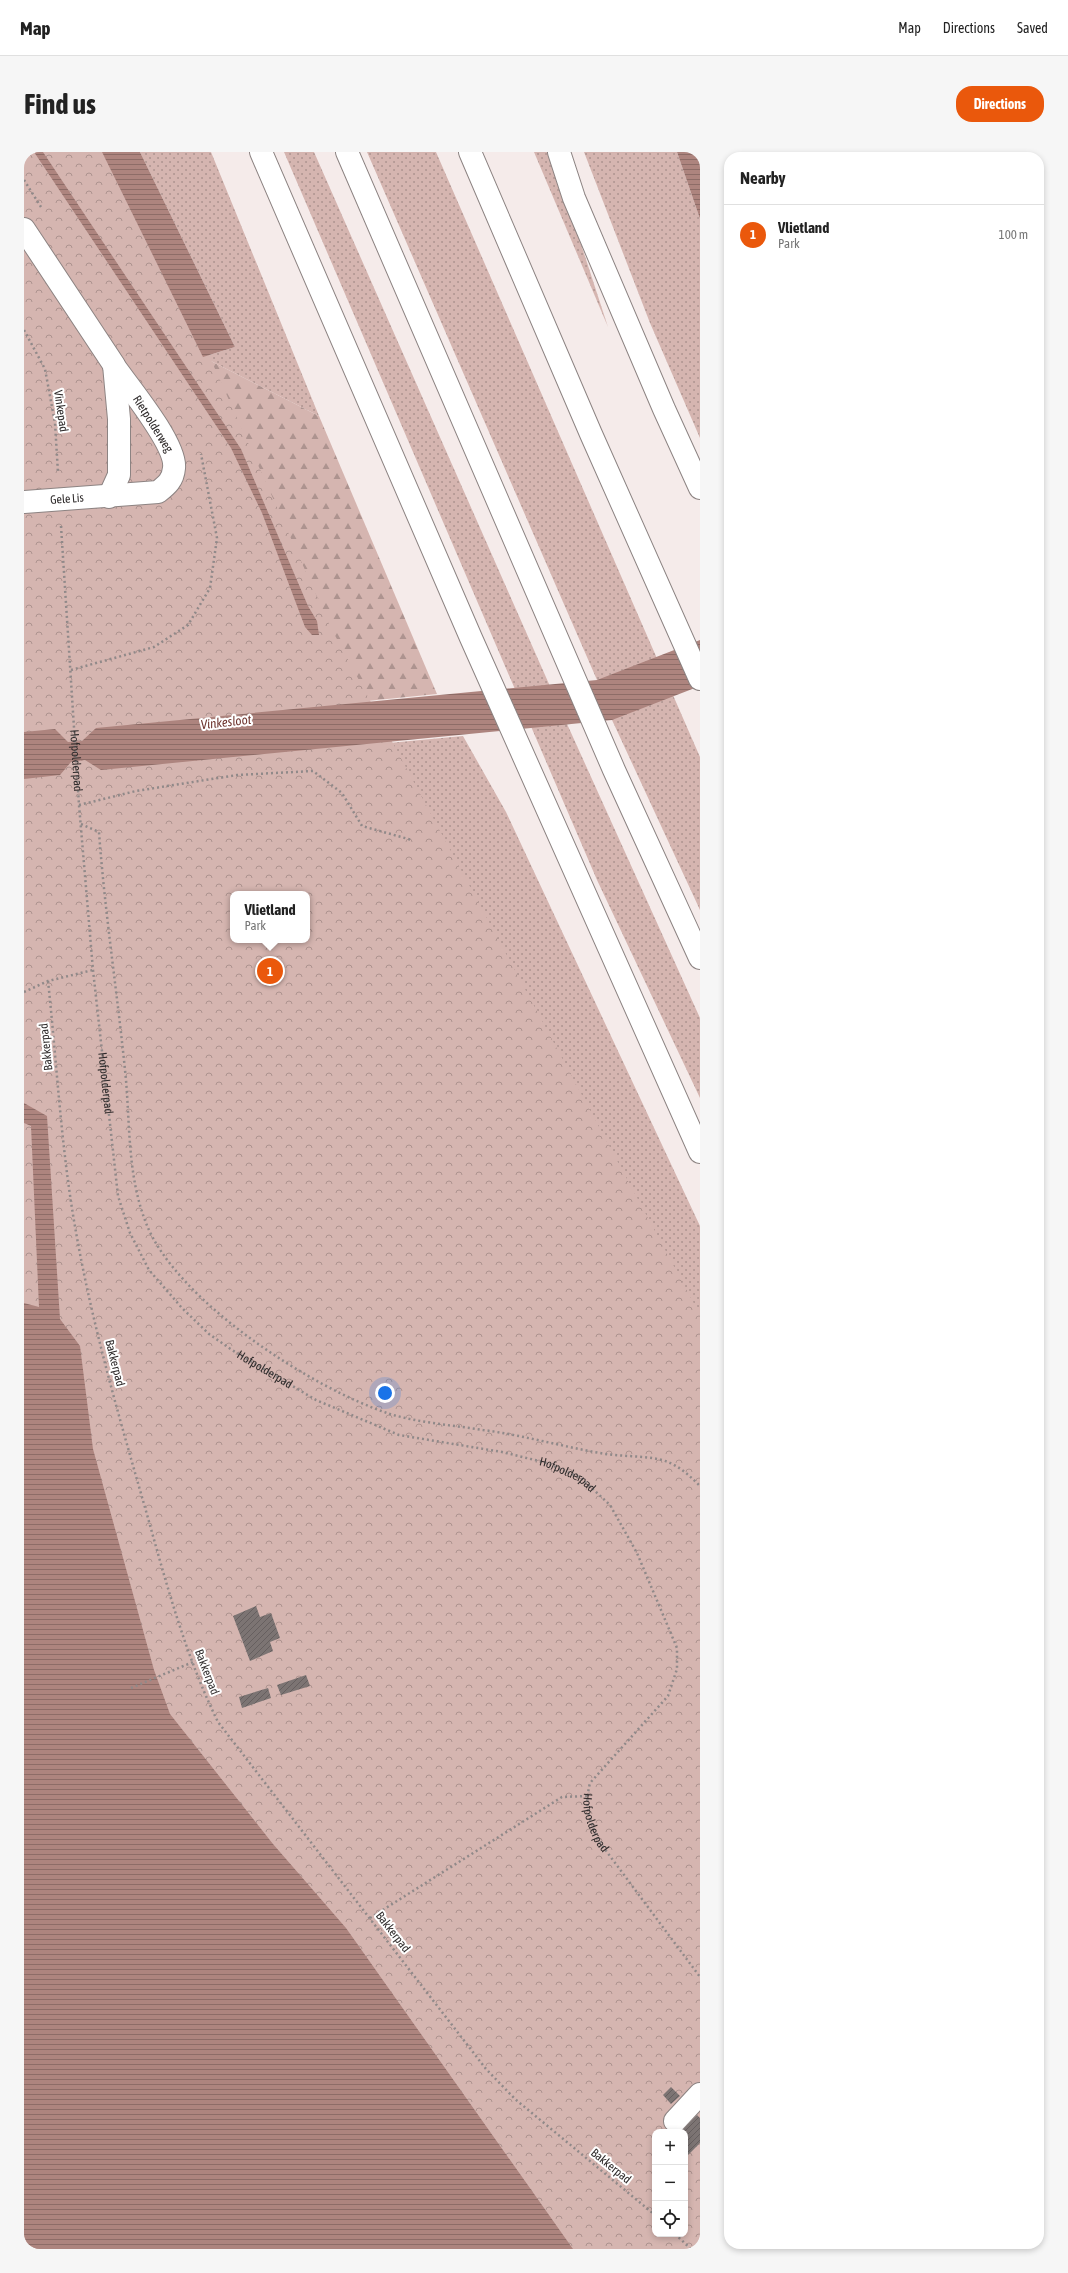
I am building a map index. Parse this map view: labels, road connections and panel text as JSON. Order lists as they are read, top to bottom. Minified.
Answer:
{"streets":{"main road":["Rietpolderweg","Gele Lis"],"path":["Vinkepad","Hofpolderpad","Bakkerpad"]},"crossings":[["Vinkepad","Gele Lis"],["Vinkepad","Hofpolderpad"],["Rietpolderweg","Gele Lis"],["Gele Lis","Hofpolderpad"]],"water":["Vinkesloot"],"page":{"header":"Map","nav":["Map","Directions","Saved"],"buttons":"Directions","title":"Find us","heading":"Nearby","list":[{"mark":"1","name":"Vlietland","note":"Park","value":"100 m"}],"popup":["Vlietland","Park"],"pins":"1","map_buttons":["+","−"]}}
